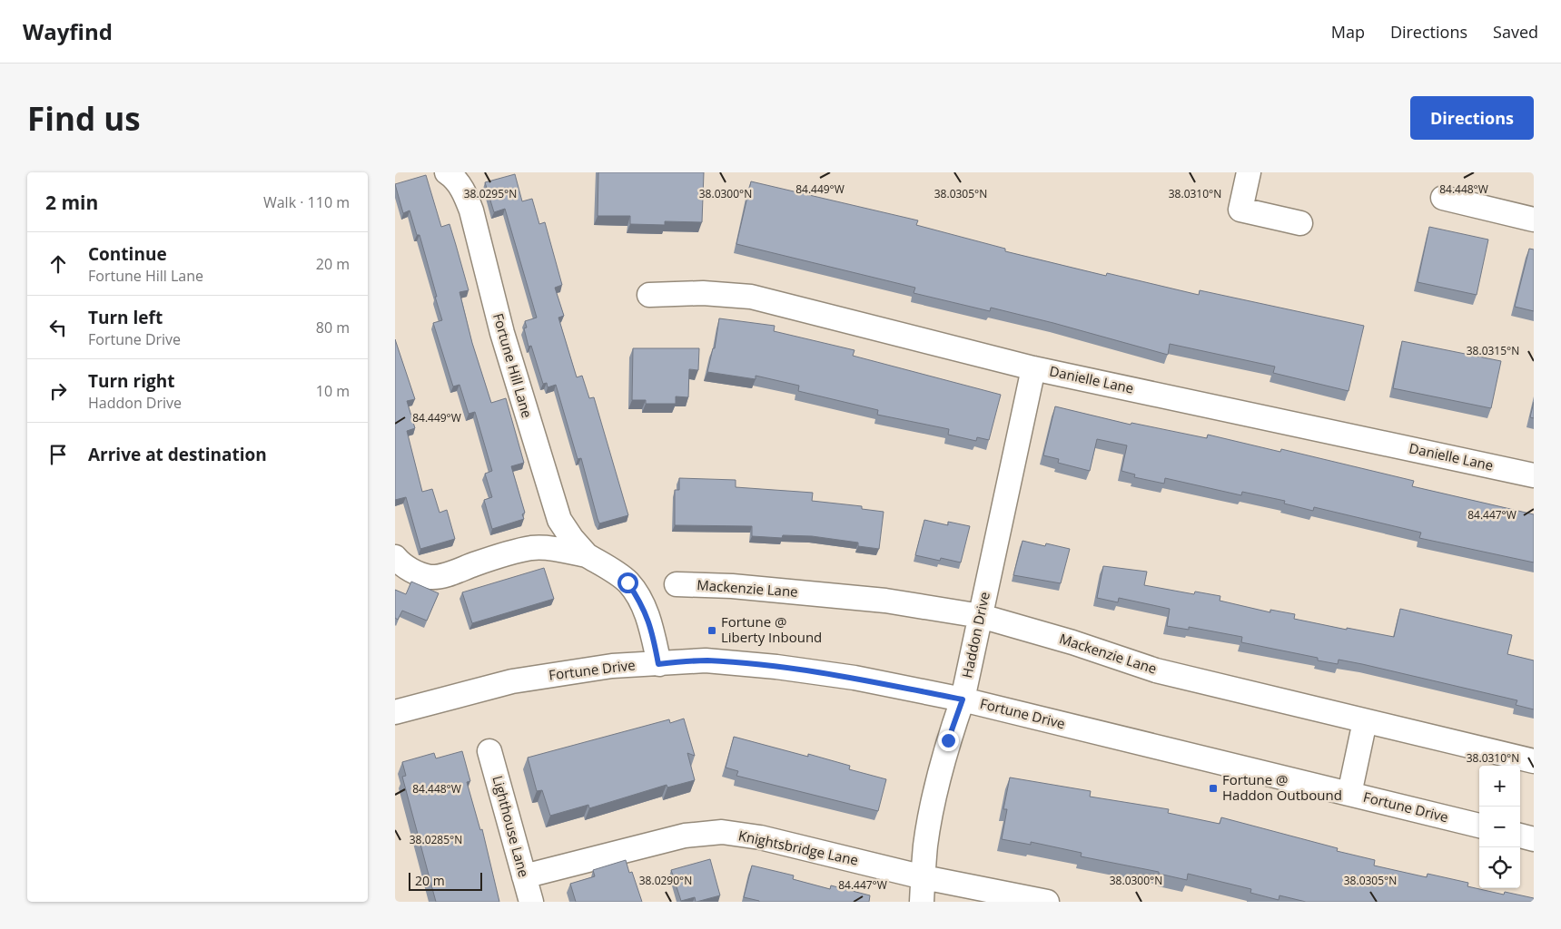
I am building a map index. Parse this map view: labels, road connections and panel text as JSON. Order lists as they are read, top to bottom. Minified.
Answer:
{"streets":{"street":["Fortune Hill Lane","Danielle Lane","Mackenzie Lane","Haddon Drive","Fortune Drive","Lighthouse Lane","Knightsbridge Lane"]},"crossings":[["Fortune Hill Lane","Fortune Drive"],["Danielle Lane","Haddon Drive"],["Mackenzie Lane","Haddon Drive"],["Haddon Drive","Fortune Drive"],["Haddon Drive","Knightsbridge Lane"],["Lighthouse Lane","Knightsbridge Lane"]],"places":{"transit":["Fortune @ Liberty Inbound","Fortune @ Haddon Outbound"]},"scale_bar":"20 m","page":{"header":"Wayfind","nav":["Map","Directions","Saved"],"buttons":"Directions","title":"Find us","heading":["2 min","Walk · 110 m"],"list":[["Continue","Fortune Hill Lane","20 m"],["Turn left","Fortune Drive","80 m"],["Turn right","Haddon Drive","10 m"],"Arrive at destination"],"map_buttons":["+","−"],"scale":"20 m"},"coordinates":["84.449°W","84.448°W","38.0295°N","38.0300°N","38.0305°N","38.0310°N","38.0315°N","84.447°W","38.0285°N","38.0290°N"]}
